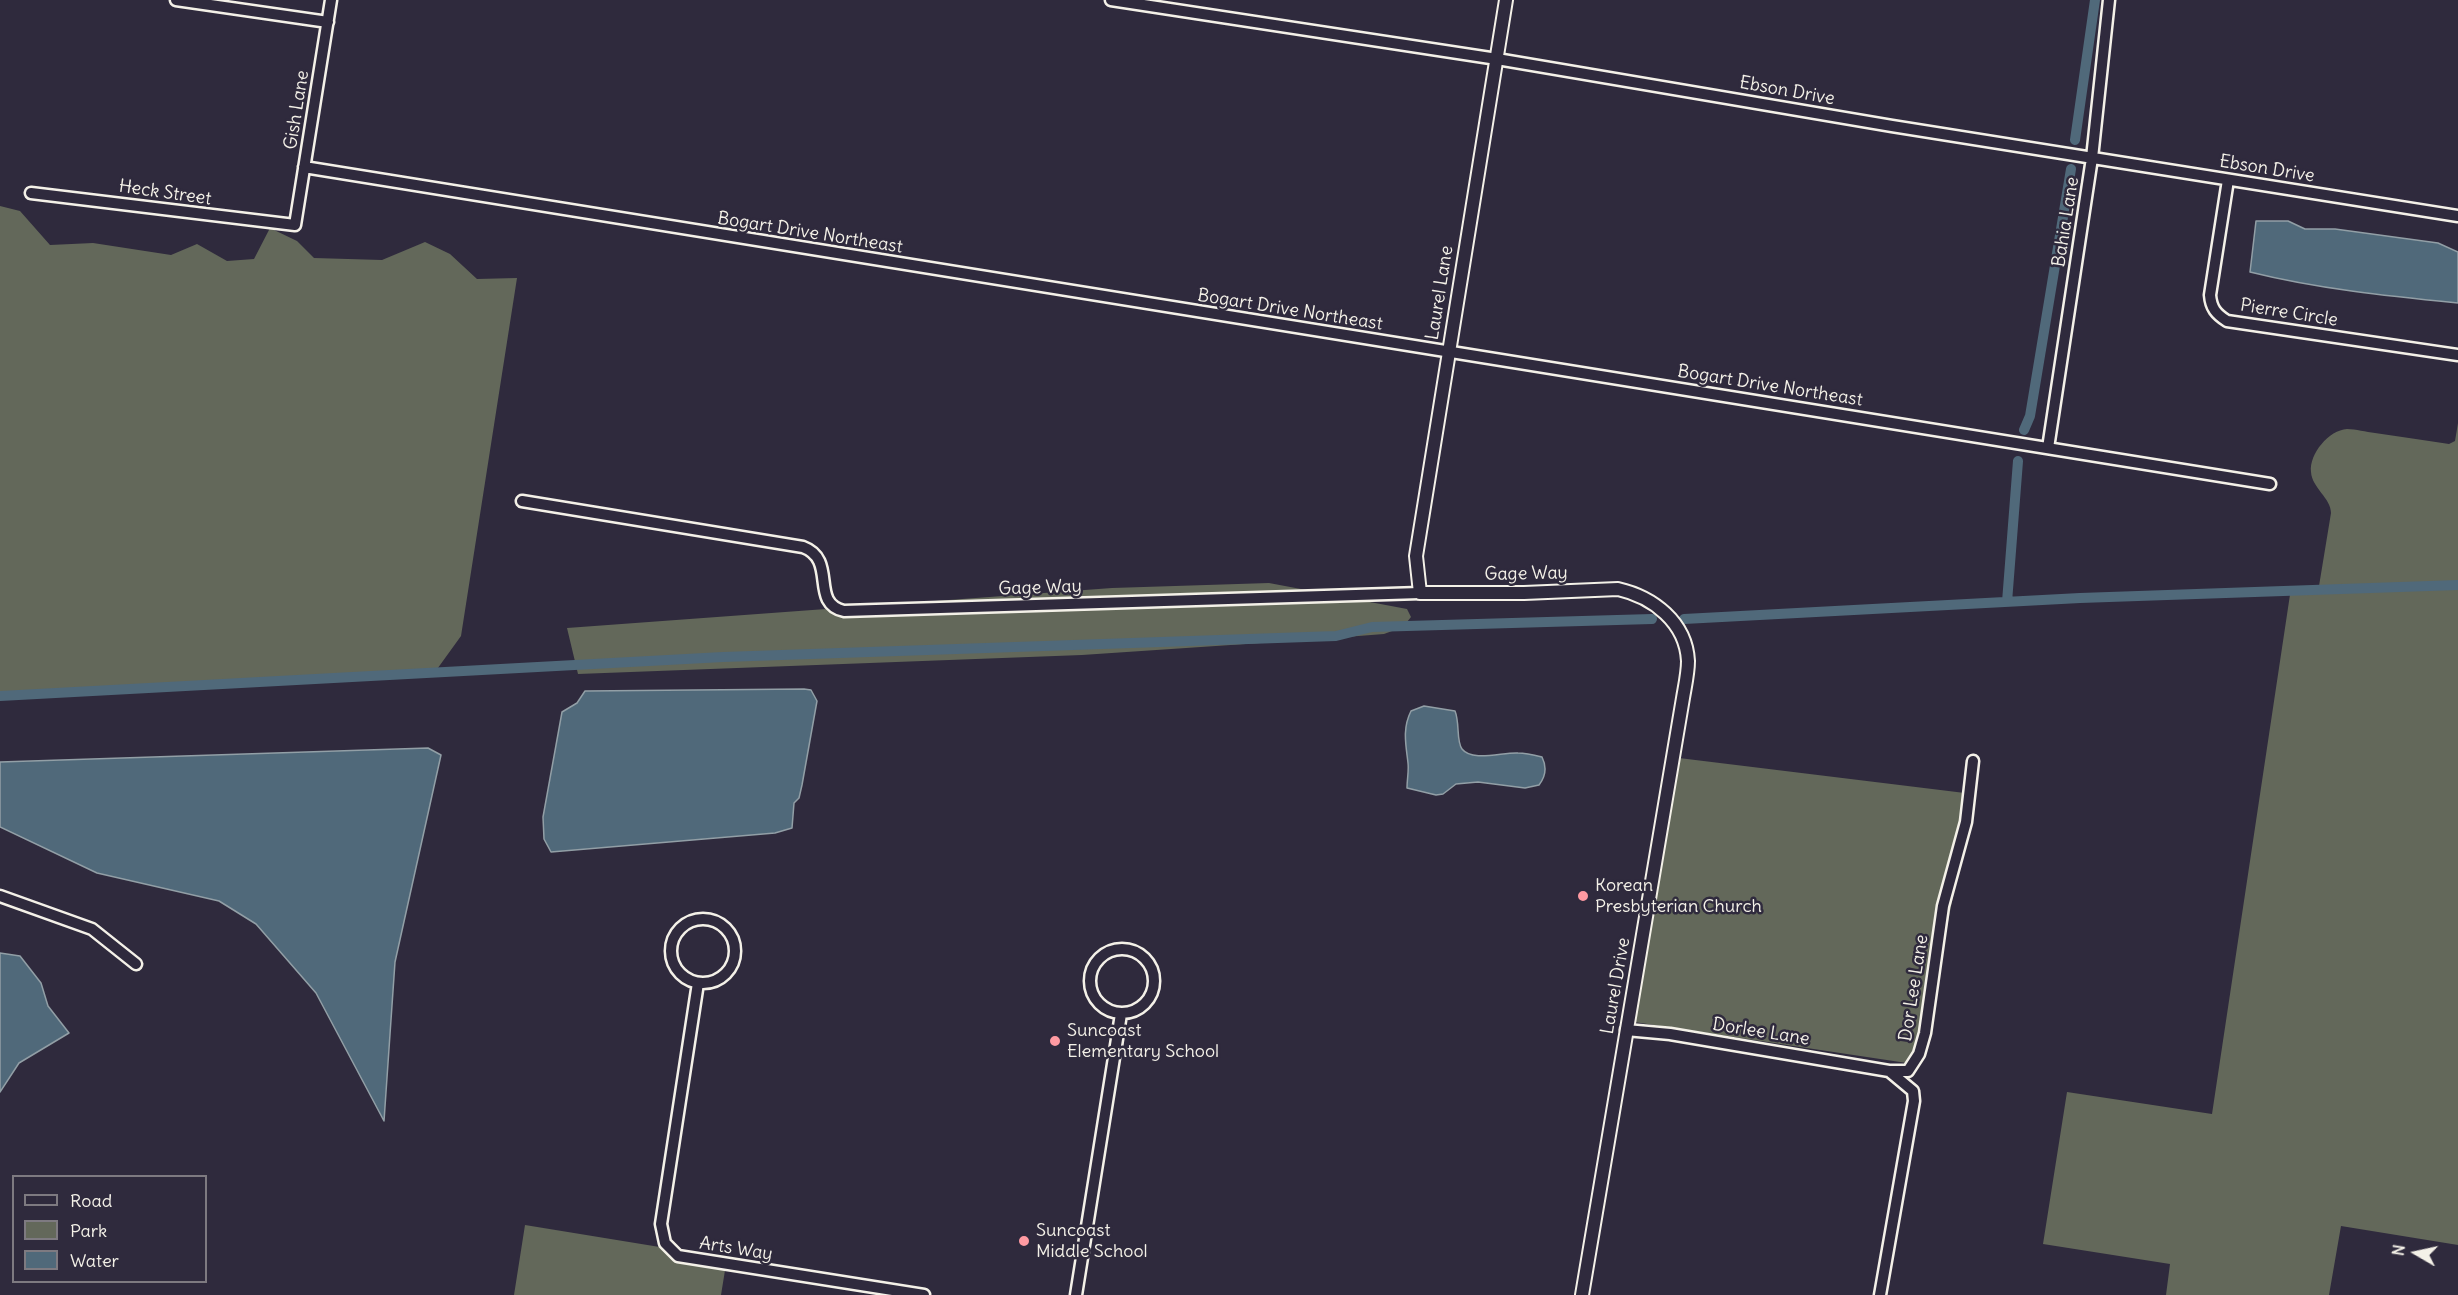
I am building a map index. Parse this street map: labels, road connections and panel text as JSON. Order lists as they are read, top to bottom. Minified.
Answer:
{"streets":{"street":["Ebson Drive","Gish Lane","Heck Street","Bahia Lane","Bogart Drive Northeast","Laurel Lane","Pierre Circle","Gage Way","Laurel Drive","Dor Lee Lane","Dorlee Lane","Arts Way"]},"crossings":[["Ebson Drive","Bahia Lane"],["Ebson Drive","Laurel Lane"],["Ebson Drive","Pierre Circle"],["Gish Lane","Heck Street"],["Gish Lane","Bogart Drive Northeast"],["Bahia Lane","Bogart Drive Northeast"],["Bogart Drive Northeast","Laurel Lane"],["Laurel Lane","Gage Way"],["Gage Way","Laurel Drive"],["Laurel Drive","Dorlee Lane"],["Dor Lee Lane","Dorlee Lane"]],"places":["Korean Presbyterian Church","Suncoast Elementary School","Suncoast Middle School"],"legend":["Road","Park","Water"],"north":"left"}
